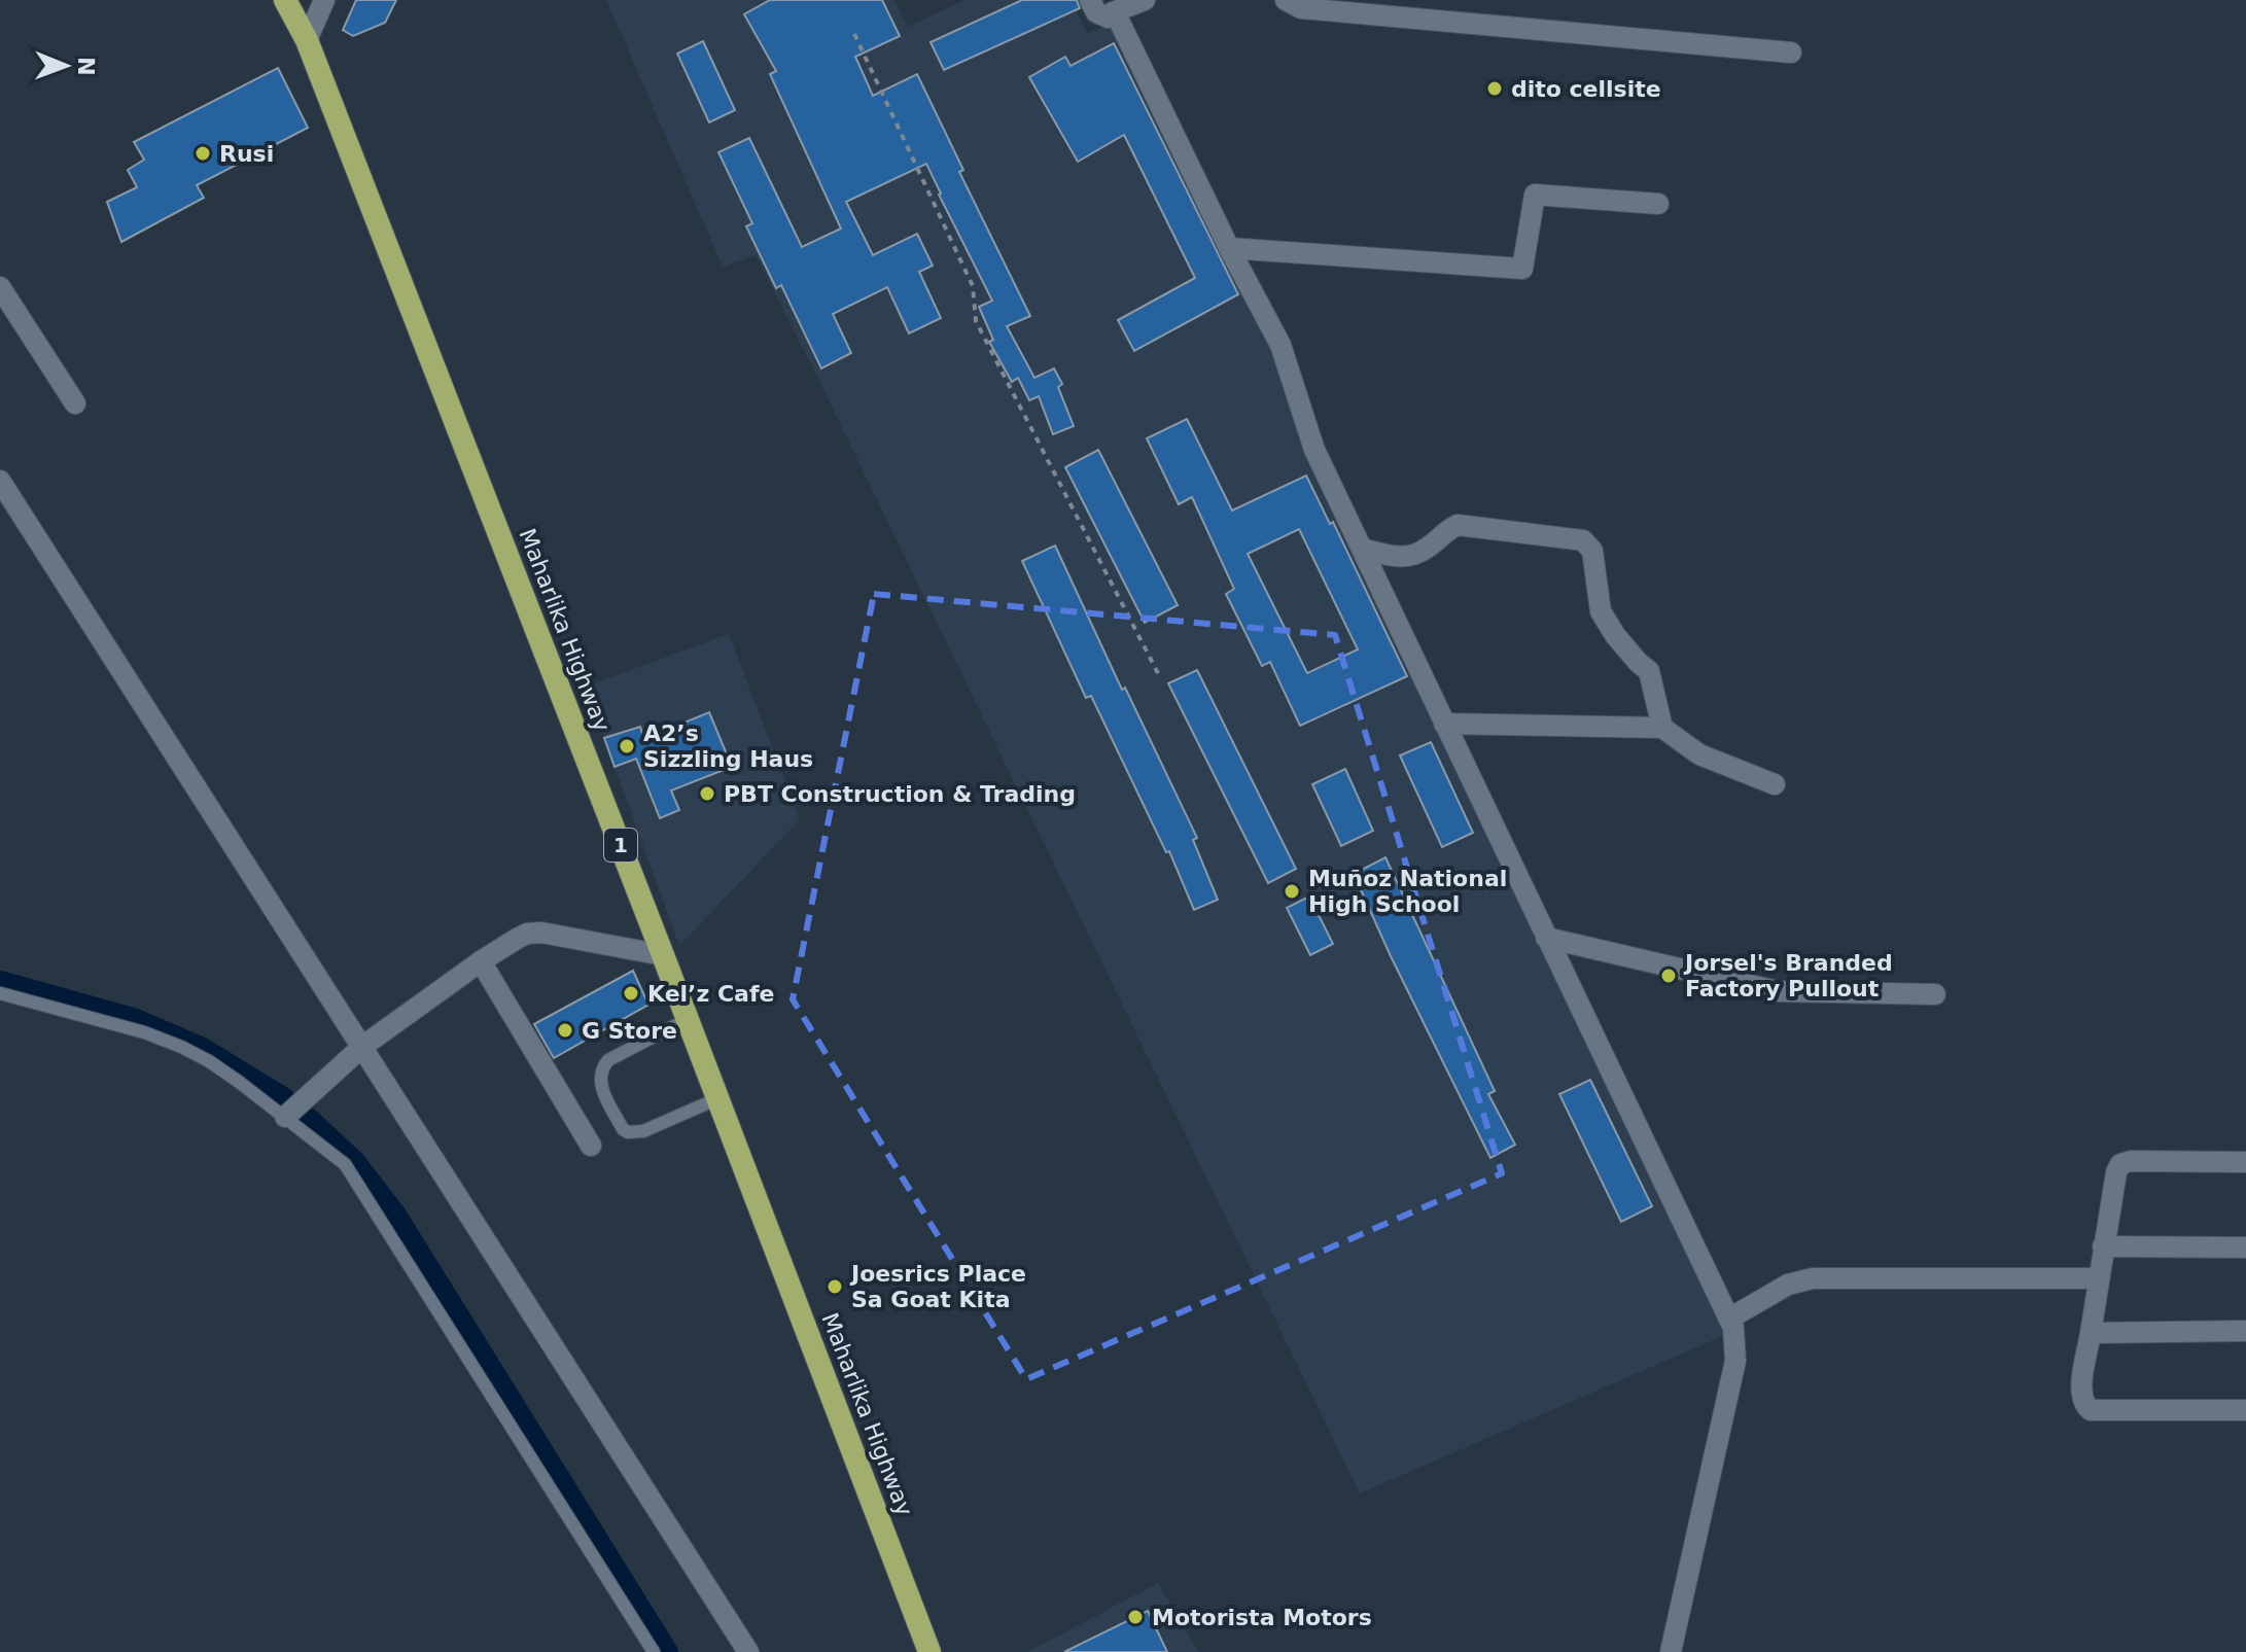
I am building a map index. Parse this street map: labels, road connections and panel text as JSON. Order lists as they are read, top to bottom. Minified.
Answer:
{"streets":{"highway":["Maharlika Highway","1"]},"places":["dito cellsite","Rusi","A2’s Sizzling Haus","PBT Construction & Trading","Muñoz National High School","Jorsel's Branded Factory Pullout","Kel’z Cafe","G Store","Joesrics Place Sa Goat Kita","Motorista Motors"],"north":"right"}
